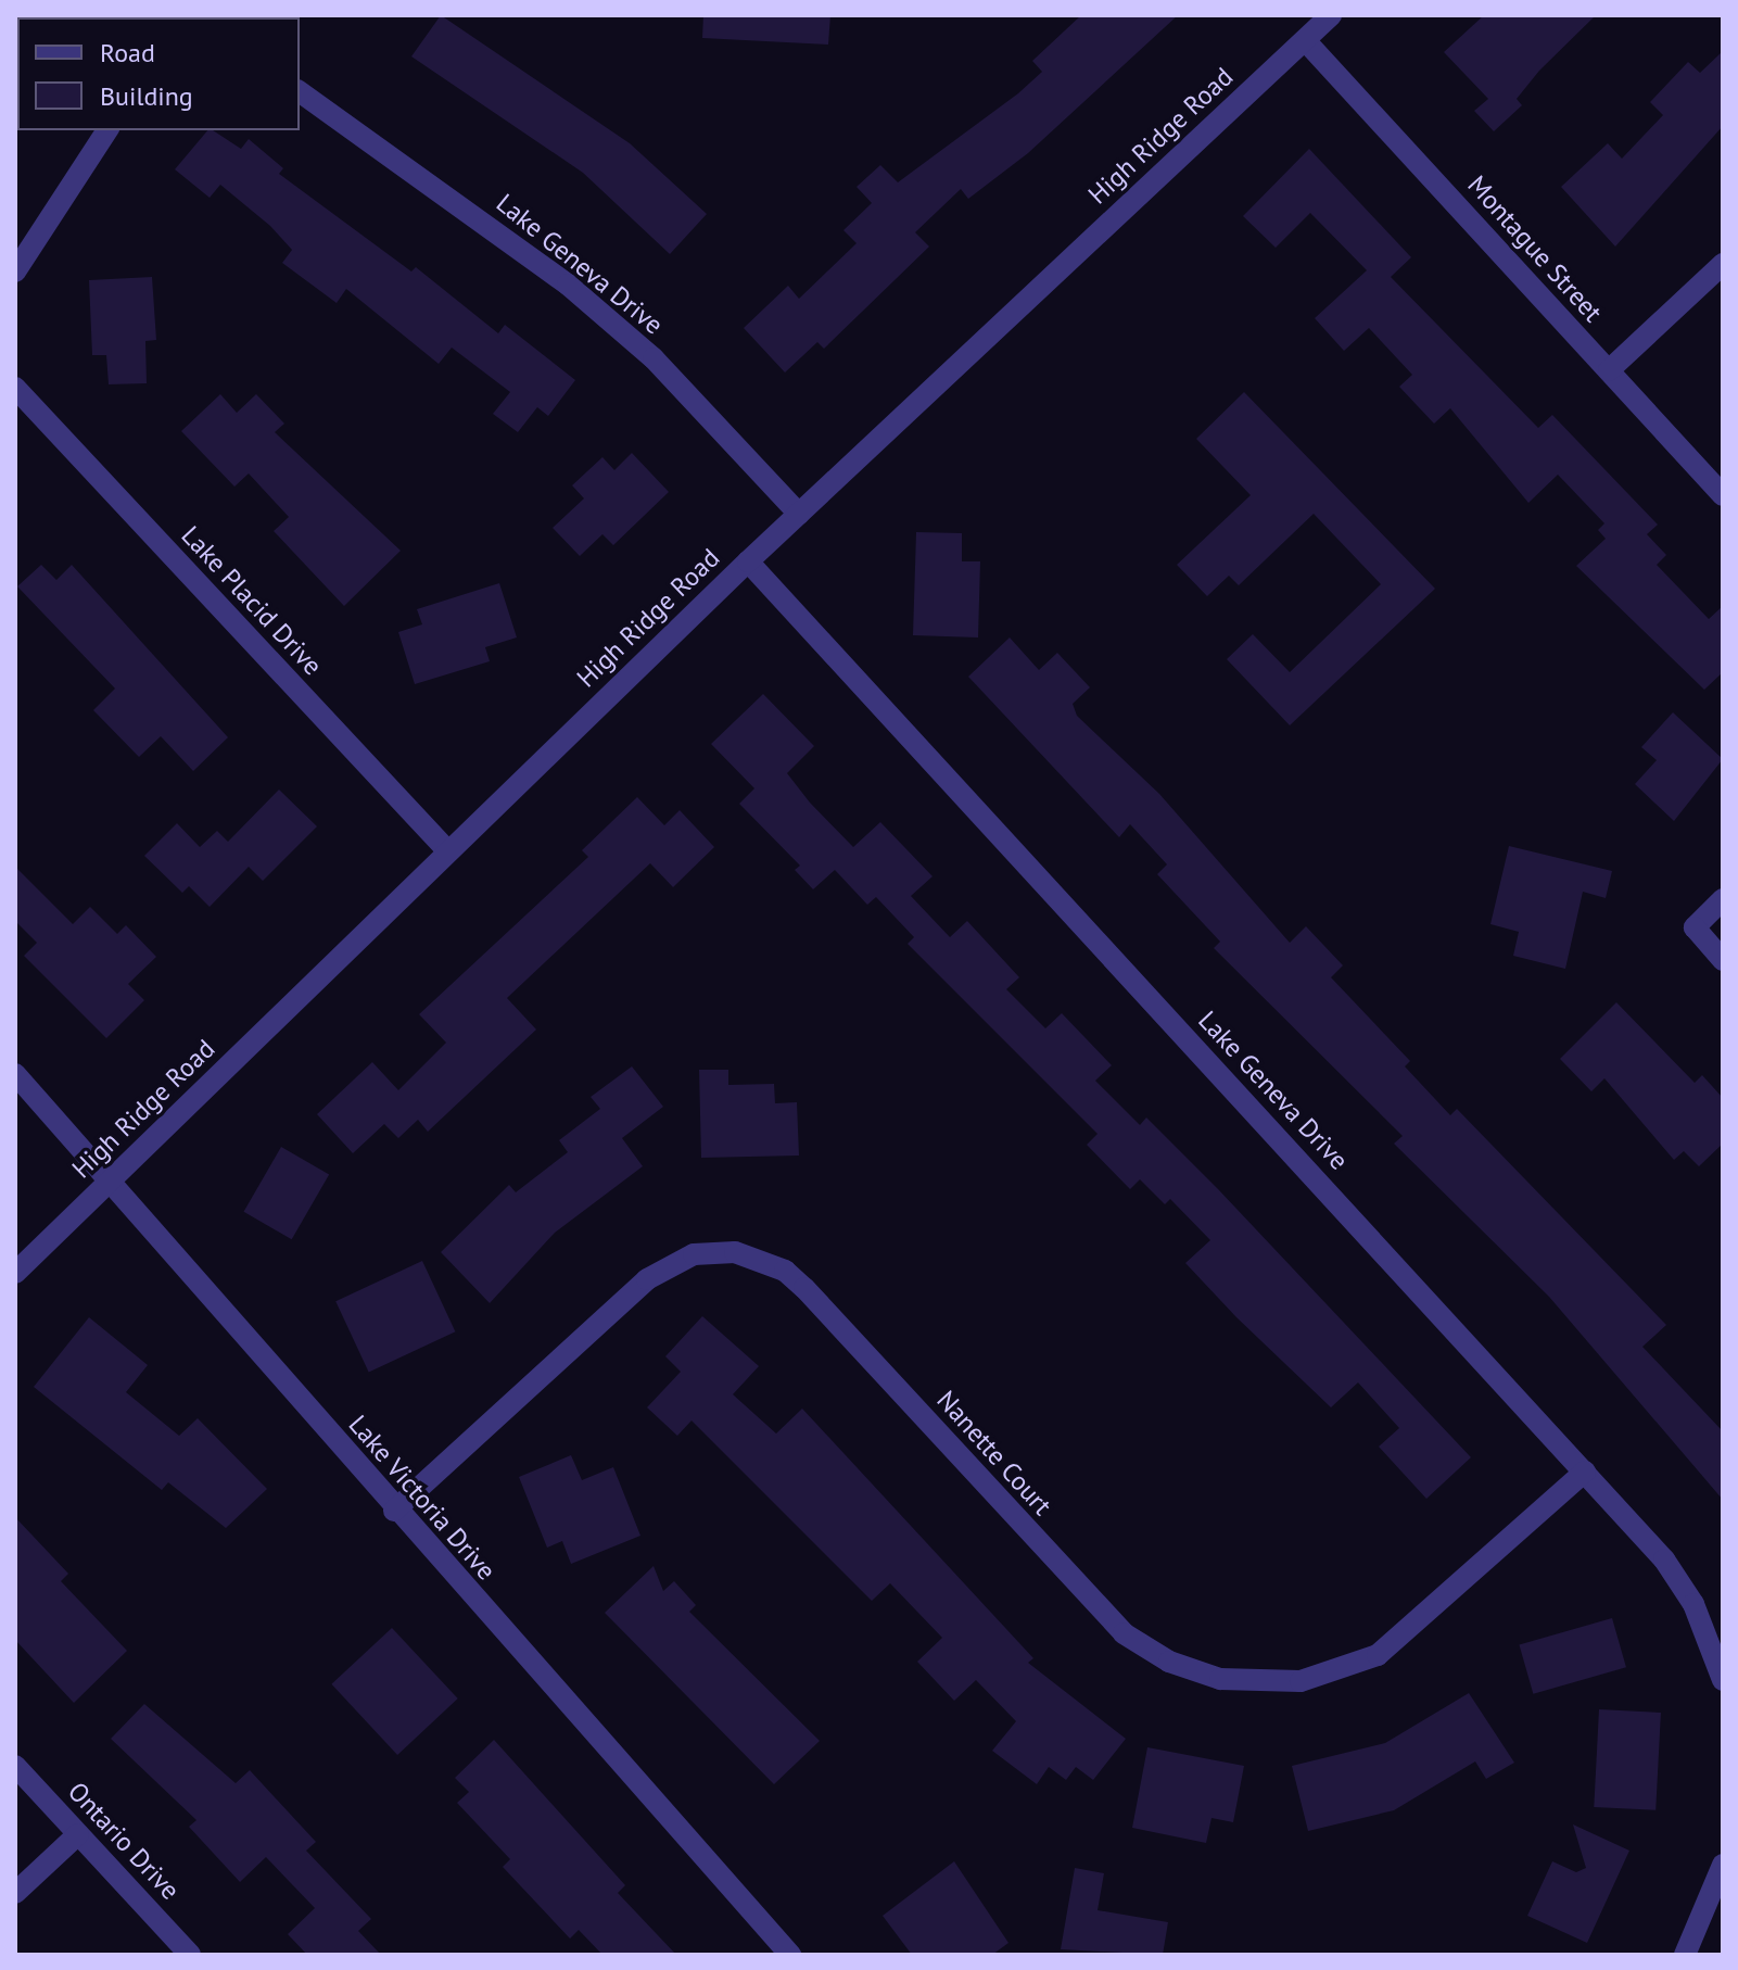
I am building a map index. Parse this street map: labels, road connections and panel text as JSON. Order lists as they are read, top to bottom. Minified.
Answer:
{"streets":{"street":["High Ridge Road","Montague Street","Lake Geneva Drive","Lake Placid Drive","Nanette Court","Lake Victoria Drive","Ontario Drive"]},"crossings":[["High Ridge Road","Montague Street"],["High Ridge Road","Lake Geneva Drive"],["High Ridge Road","Lake Placid Drive"],["High Ridge Road","Lake Victoria Drive"],["Lake Geneva Drive","Nanette Court"],["Nanette Court","Lake Victoria Drive"]],"legend":["Road","Building"]}
